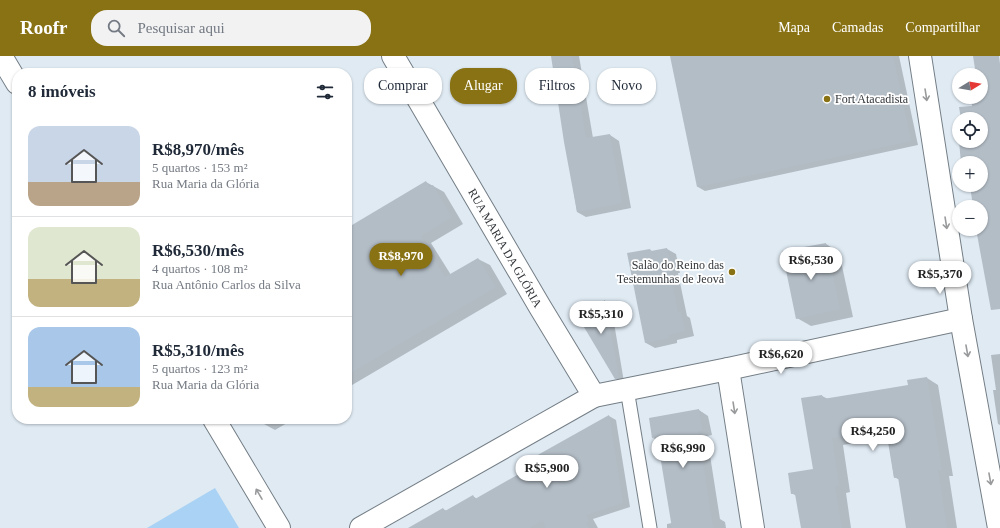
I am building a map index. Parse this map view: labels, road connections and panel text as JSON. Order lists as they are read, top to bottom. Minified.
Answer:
{"streets":{"street":["RUA MARIA DA GLÓRIA"]},"places":["Fort Atacadista","Salão do Reino das Testemunhas de Jeová"],"north":"right","page":{"header":"Roofr","search":"Pesquisar aqui","nav":["Mapa","Camadas","Compartilhar"],"map_buttons":["+","−"],"chip":["Comprar","Alugar","Filtros","Novo"],"heading":"8 imóveis","list":[{"name":"R$8,970/mês","note":"5 quartos · 153 m² · Rua Maria da Glória"},{"name":"R$6,530/mês","note":"4 quartos · 108 m² · Rua Antônio Carlos da Silva"},{"name":"R$5,310/mês","note":"5 quartos · 123 m² · Rua Maria da Glória"}],"price":["R$8,970","R$6,530","R$5,370","R$5,310","R$6,620","R$4,250","R$6,990","R$5,900"]}}
